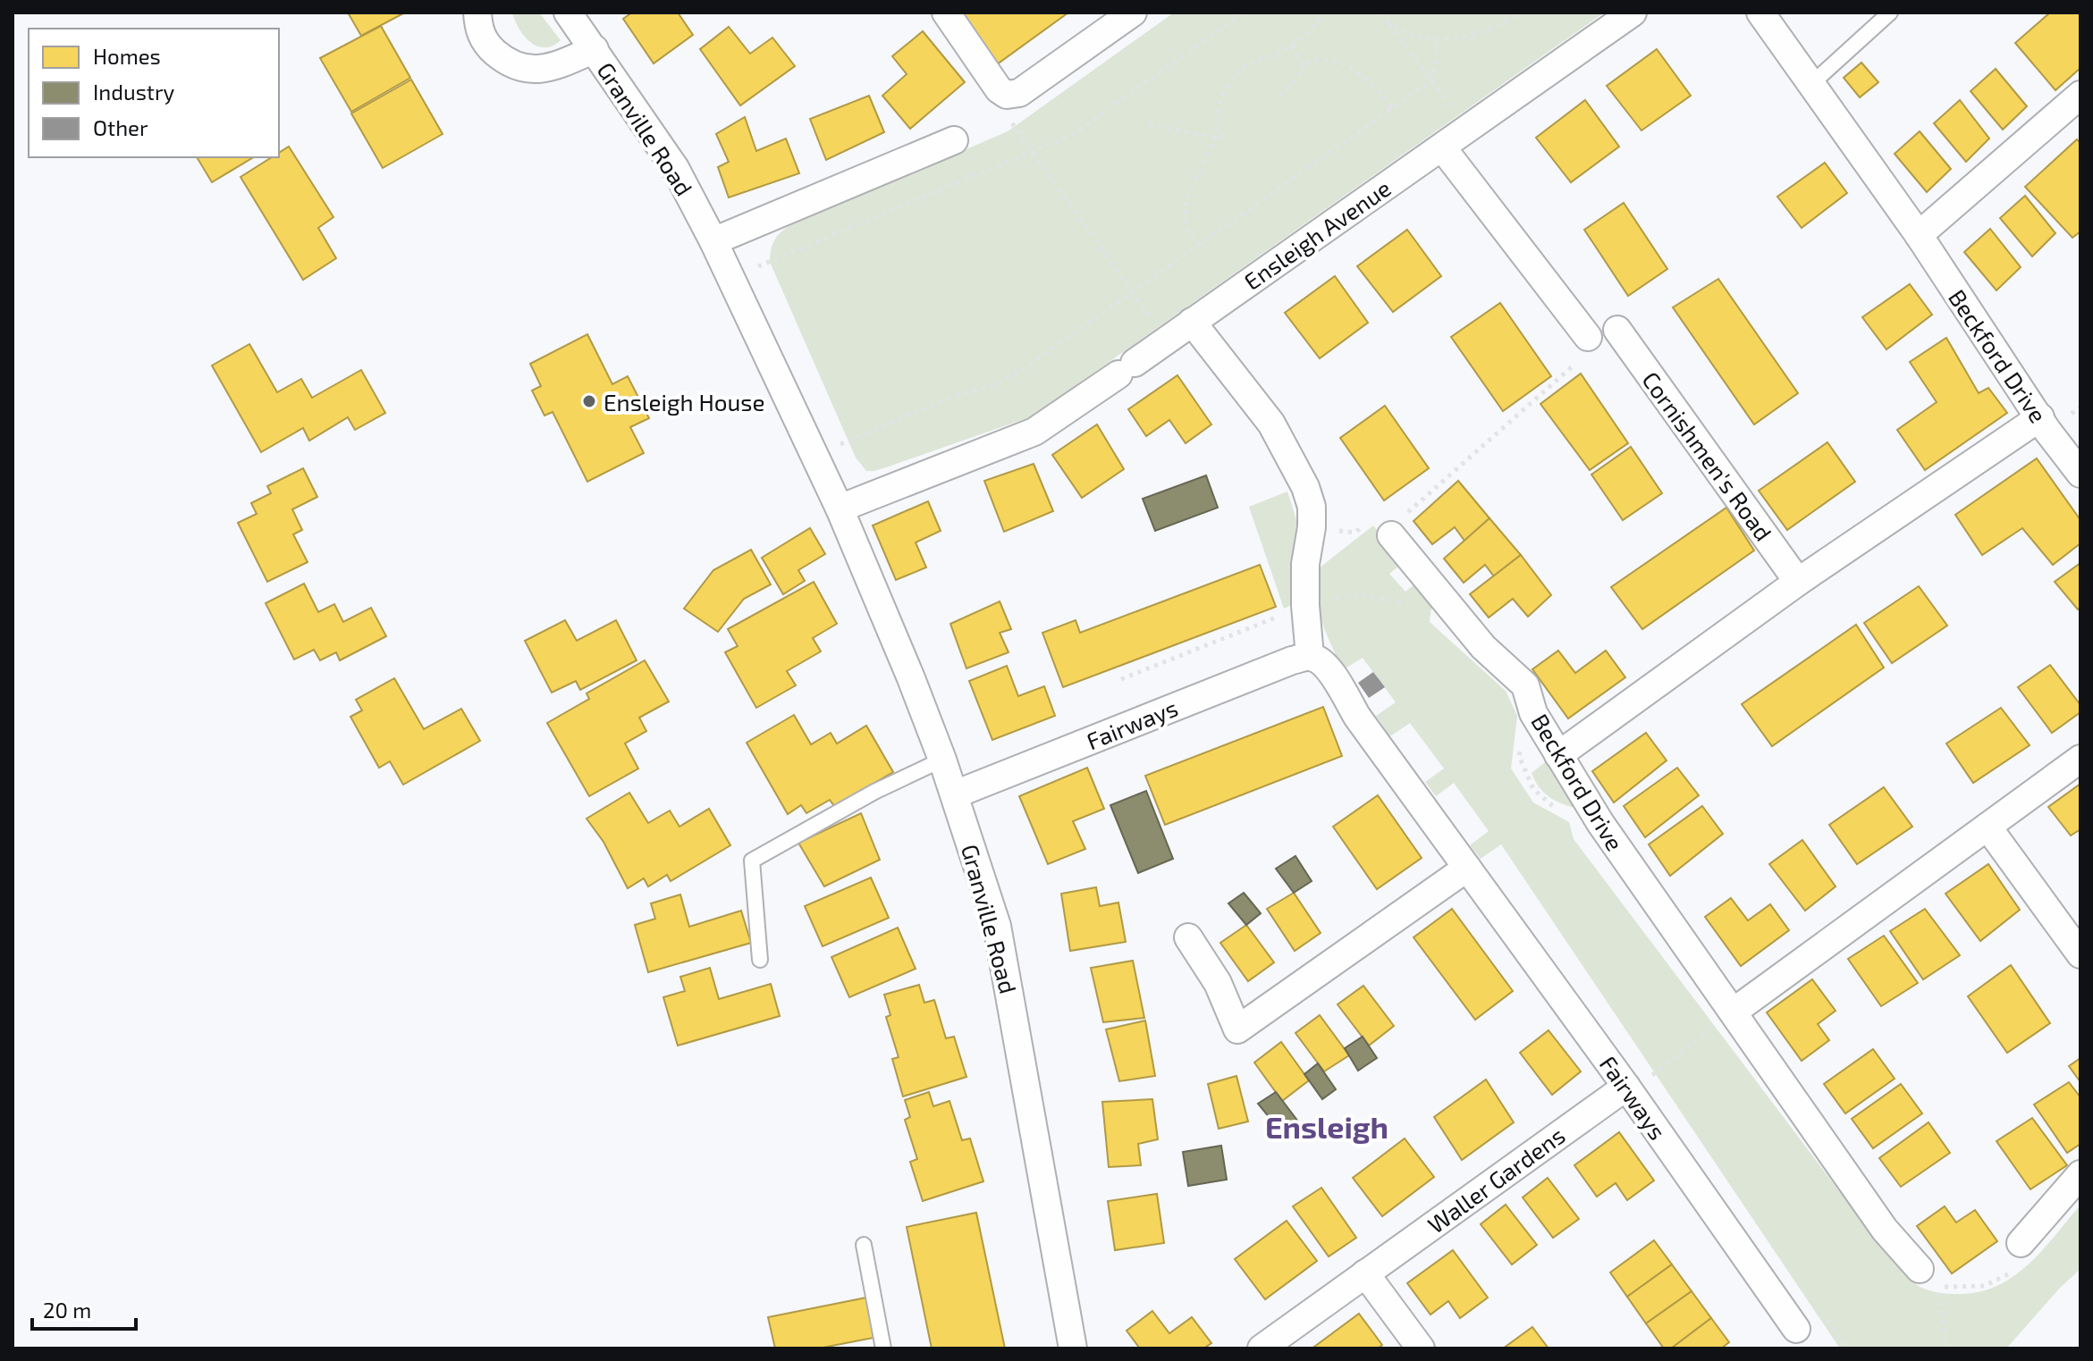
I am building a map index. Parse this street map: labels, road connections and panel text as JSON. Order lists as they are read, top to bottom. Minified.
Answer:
{"streets":{"street":["Granville Road","Ensleigh Avenue","Beckford Drive","Cornishmen's Road","Fairways","Waller Gardens"]},"crossings":[["Granville Road","Ensleigh Avenue"],["Granville Road","Fairways"],["Fairways","Waller Gardens"]],"districts":["Ensleigh"],"places":["Ensleigh House"],"legend":["Homes","Industry","Other"],"scale_bar":"20 m"}
